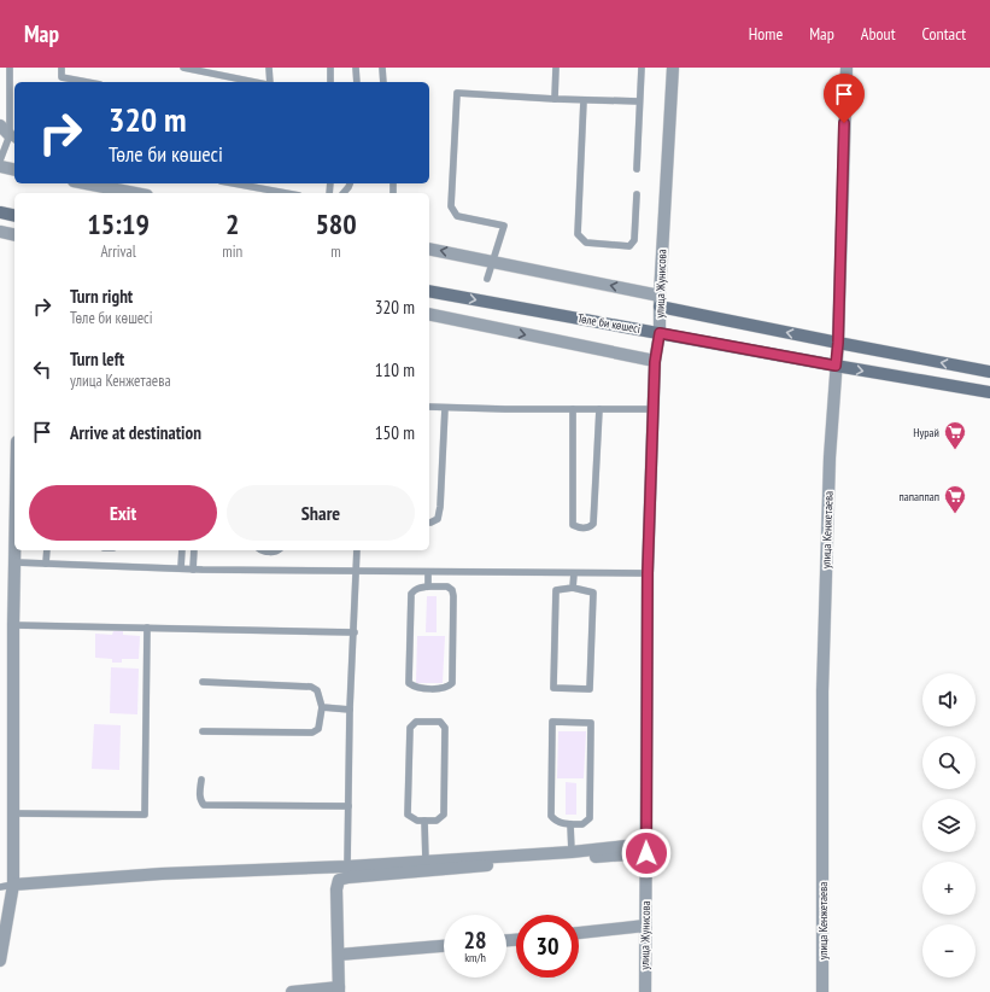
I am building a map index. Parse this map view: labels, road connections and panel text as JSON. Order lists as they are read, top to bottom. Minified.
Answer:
{"streets":{"main road":["Төле би көшесі"],"street":["улица Жунисова","улица Кенжетаева"]},"crossings":[["улица Жунисова","Төле би көшесі"],["Төле би көшесі","улица Кенжетаева"]],"places":{"supermarket":["Нурай","папаппап"]},"page":{"header":"Map","nav":["Home","Map","About","Contact"],"turn":["320 m","Төле би көшесі"],"eta":["15:19","Arrival","2","min","580","m"],"list":[{"name":"Turn right","note":"Төле би көшесі","value":"320 m"},{"name":"Turn left","note":"улица Кенжетаева","value":"110 m"},{"name":"Arrive at destination","value":"150 m"}],"buttons":["Exit","Share"],"map_buttons":["+","−"],"speed":"28 km/h","limit":"30"}}
